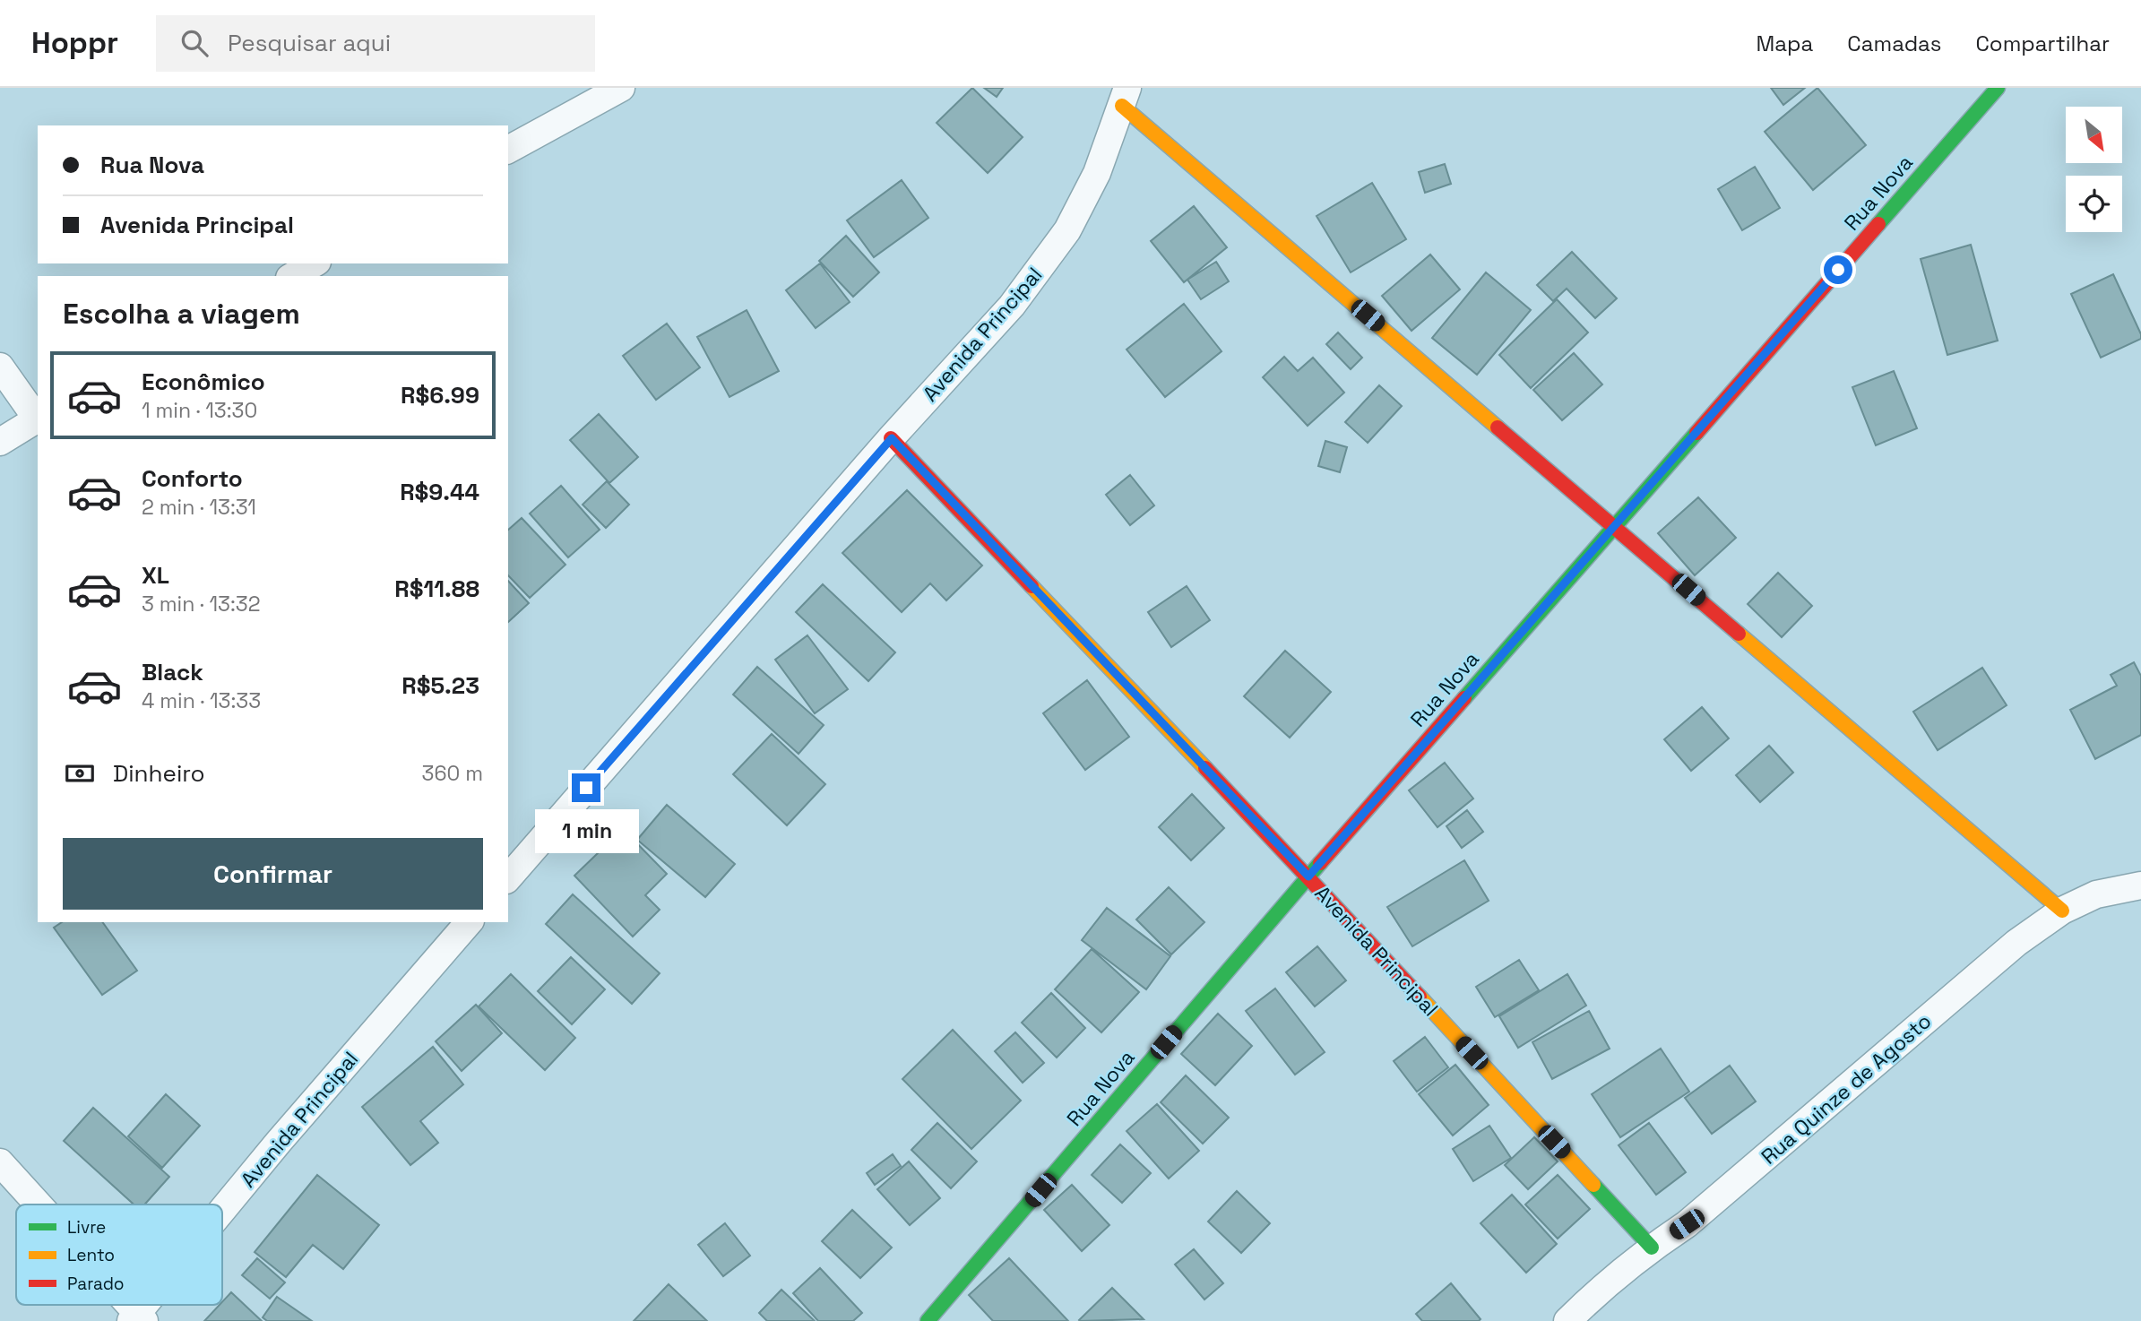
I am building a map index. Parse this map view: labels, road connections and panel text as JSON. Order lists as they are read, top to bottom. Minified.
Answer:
{"streets":{"street":["Rua Nova","Avenida Principal","Rua Quinze de Agosto"]},"crossings":[["Rua Nova","Avenida Principal"],["Avenida Principal","Rua Quinze de Agosto"]],"legend":["Livre","Lento","Parado"],"north":"bottom right","page":{"header":"Hoppr","search":"Pesquisar aqui","nav":["Mapa","Camadas","Compartilhar"],"banner":["Rua Nova","Avenida Principal"],"heading":"Escolha a viagem","list":[{"name":"Econômico","note":"1 min · 13:30","value":"R$6.99"},{"name":"Conforto","note":"2 min · 13:31","value":"R$9.44"},{"name":"XL","note":"3 min · 13:32","value":"R$11.88"},{"name":"Black","note":"4 min · 13:33","value":"R$5.23"}],"pay":["Dinheiro","360 m"],"bubble":"1 min","buttons":"Confirmar"}}
